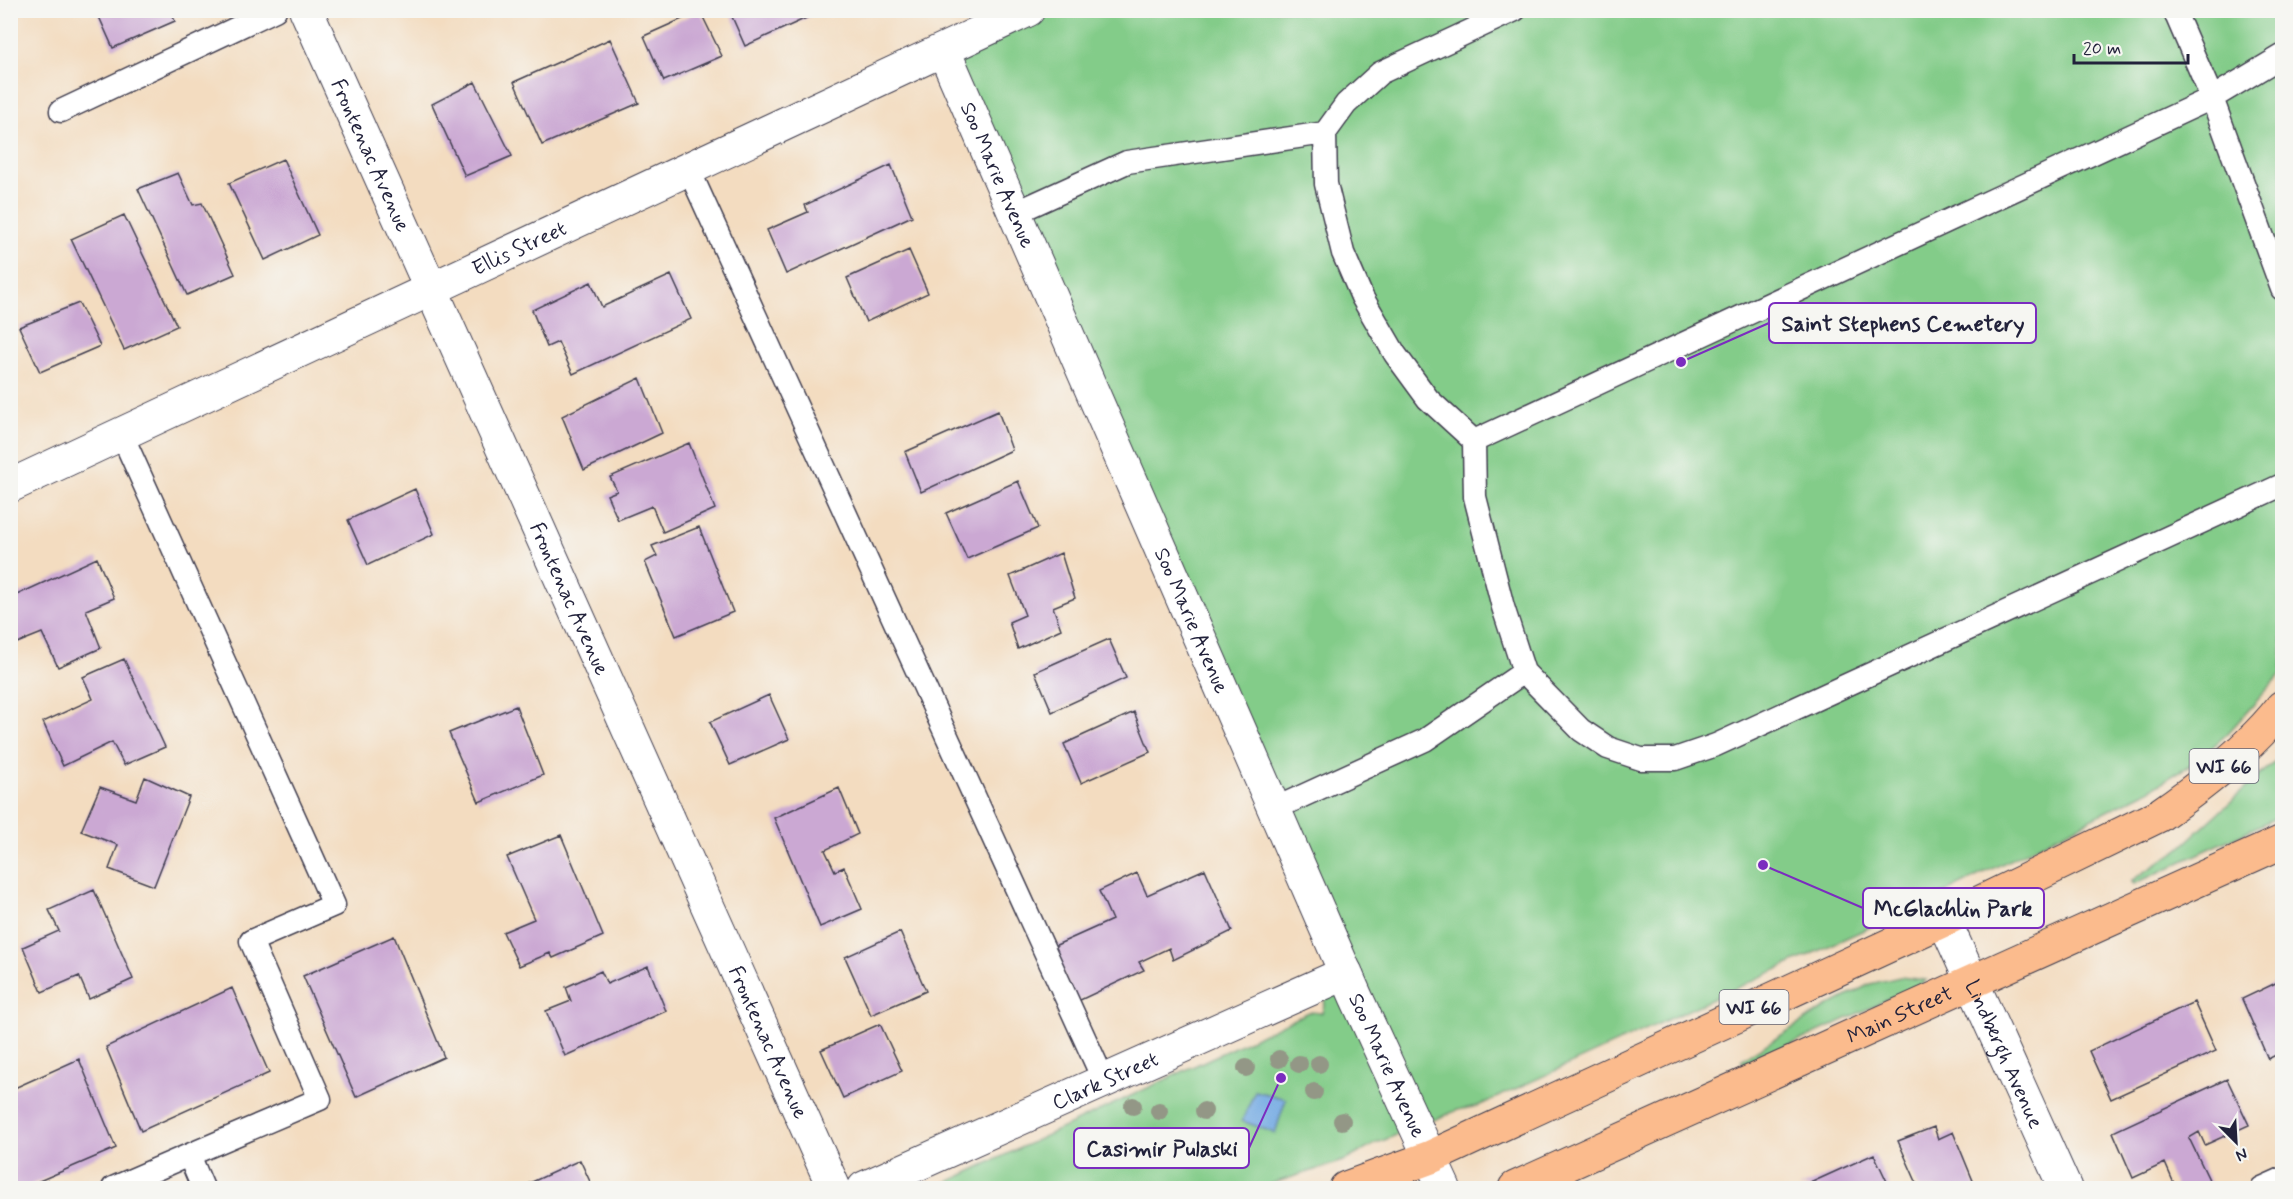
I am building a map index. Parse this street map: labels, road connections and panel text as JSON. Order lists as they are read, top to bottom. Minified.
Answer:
{"streets":{"main road":["WI 66","Main Street"],"street":["Frontenac Avenue","Soo Marie Avenue","Ellis Street","Lindbergh Avenue","Clark Street"]},"crossings":[["Frontenac Avenue","Ellis Street"],["Soo Marie Avenue","Ellis Street"],["Soo Marie Avenue","WI 66"],["Soo Marie Avenue","Clark Street"],["WI 66","Lindbergh Avenue"],["Main Street","Lindbergh Avenue"]],"places":["Saint Stephens Cemetery","McGlachlin Park","Casimir Pulaski"],"scale_bar":"20 m","north":"bottom right"}
